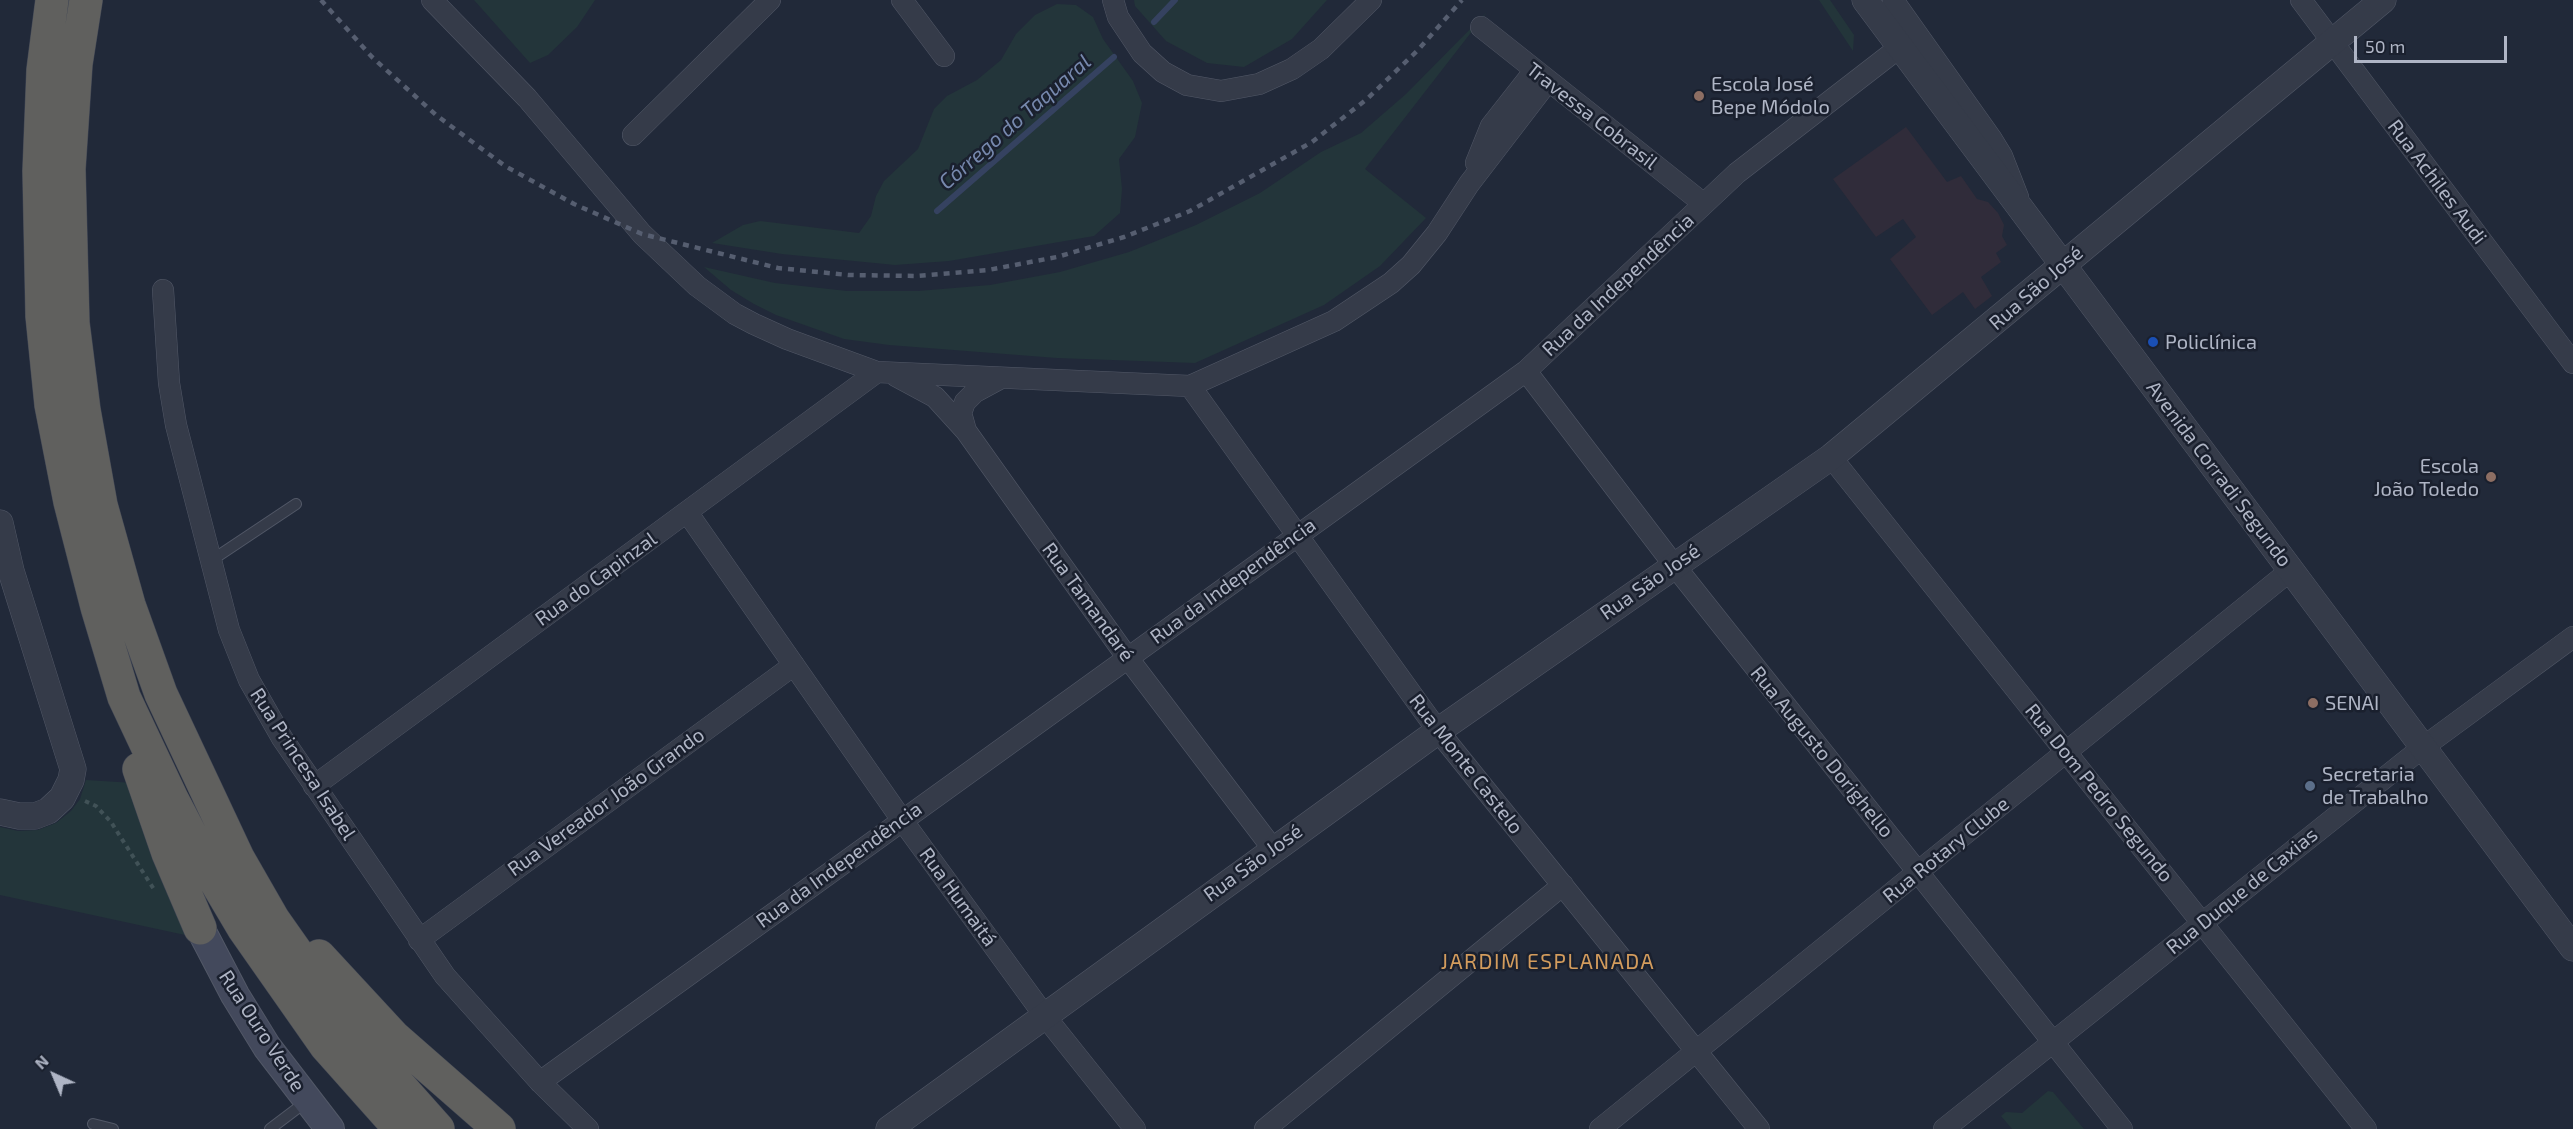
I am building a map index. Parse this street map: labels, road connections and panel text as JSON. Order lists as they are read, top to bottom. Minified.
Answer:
{"streets":{"main road":["Rua Ouro Verde"],"street":["Travessa Cobrasil","Rua Achiles Audi","Rua da Independência","Rua São José","Avenida Corradi Segundo","Rua do Capinzal","Rua Tamandaré","Rua Augusto Dorighello","Rua Princesa Isabel","Rua Monte Castelo","Rua Dom Pedro Segundo","Rua Vereador João Grando","Rua Rotary Clube","Rua Duque de Caxias","Rua Humaitá"]},"crossings":[["Travessa Cobrasil","Rua da Independência"],["Rua Achiles Audi","Rua São José"],["Rua da Independência","Avenida Corradi Segundo"],["Rua da Independência","Rua Tamandaré"],["Rua da Independência","Rua Augusto Dorighello"],["Rua da Independência","Rua Princesa Isabel"],["Rua da Independência","Rua Monte Castelo"],["Rua da Independência","Rua Humaitá"],["Rua São José","Avenida Corradi Segundo"],["Rua São José","Rua Tamandaré"],["Rua São José","Rua Augusto Dorighello"],["Rua São José","Rua Monte Castelo"],["Rua São José","Rua Dom Pedro Segundo"],["Rua São José","Rua Humaitá"],["Avenida Corradi Segundo","Rua Rotary Clube"],["Avenida Corradi Segundo","Rua Duque de Caxias"],["Rua do Capinzal","Rua Tamandaré"],["Rua do Capinzal","Rua Princesa Isabel"],["Rua do Capinzal","Rua Humaitá"],["Rua Augusto Dorighello","Rua Rotary Clube"],["Rua Augusto Dorighello","Rua Duque de Caxias"],["Rua Princesa Isabel","Rua Vereador João Grando"],["Rua Monte Castelo","Rua Rotary Clube"],["Rua Dom Pedro Segundo","Rua Rotary Clube"],["Rua Dom Pedro Segundo","Rua Duque de Caxias"],["Rua Vereador João Grando","Rua Humaitá"]],"districts":["JARDIM ESPLANADA"],"water":["Córrego do Taquaral"],"places":["Escola José Bepe Módolo","Policlínica","Escola João Toledo","SENAI","Secretaria de Trabalho"],"scale_bar":"50 m","north":"top left"}
